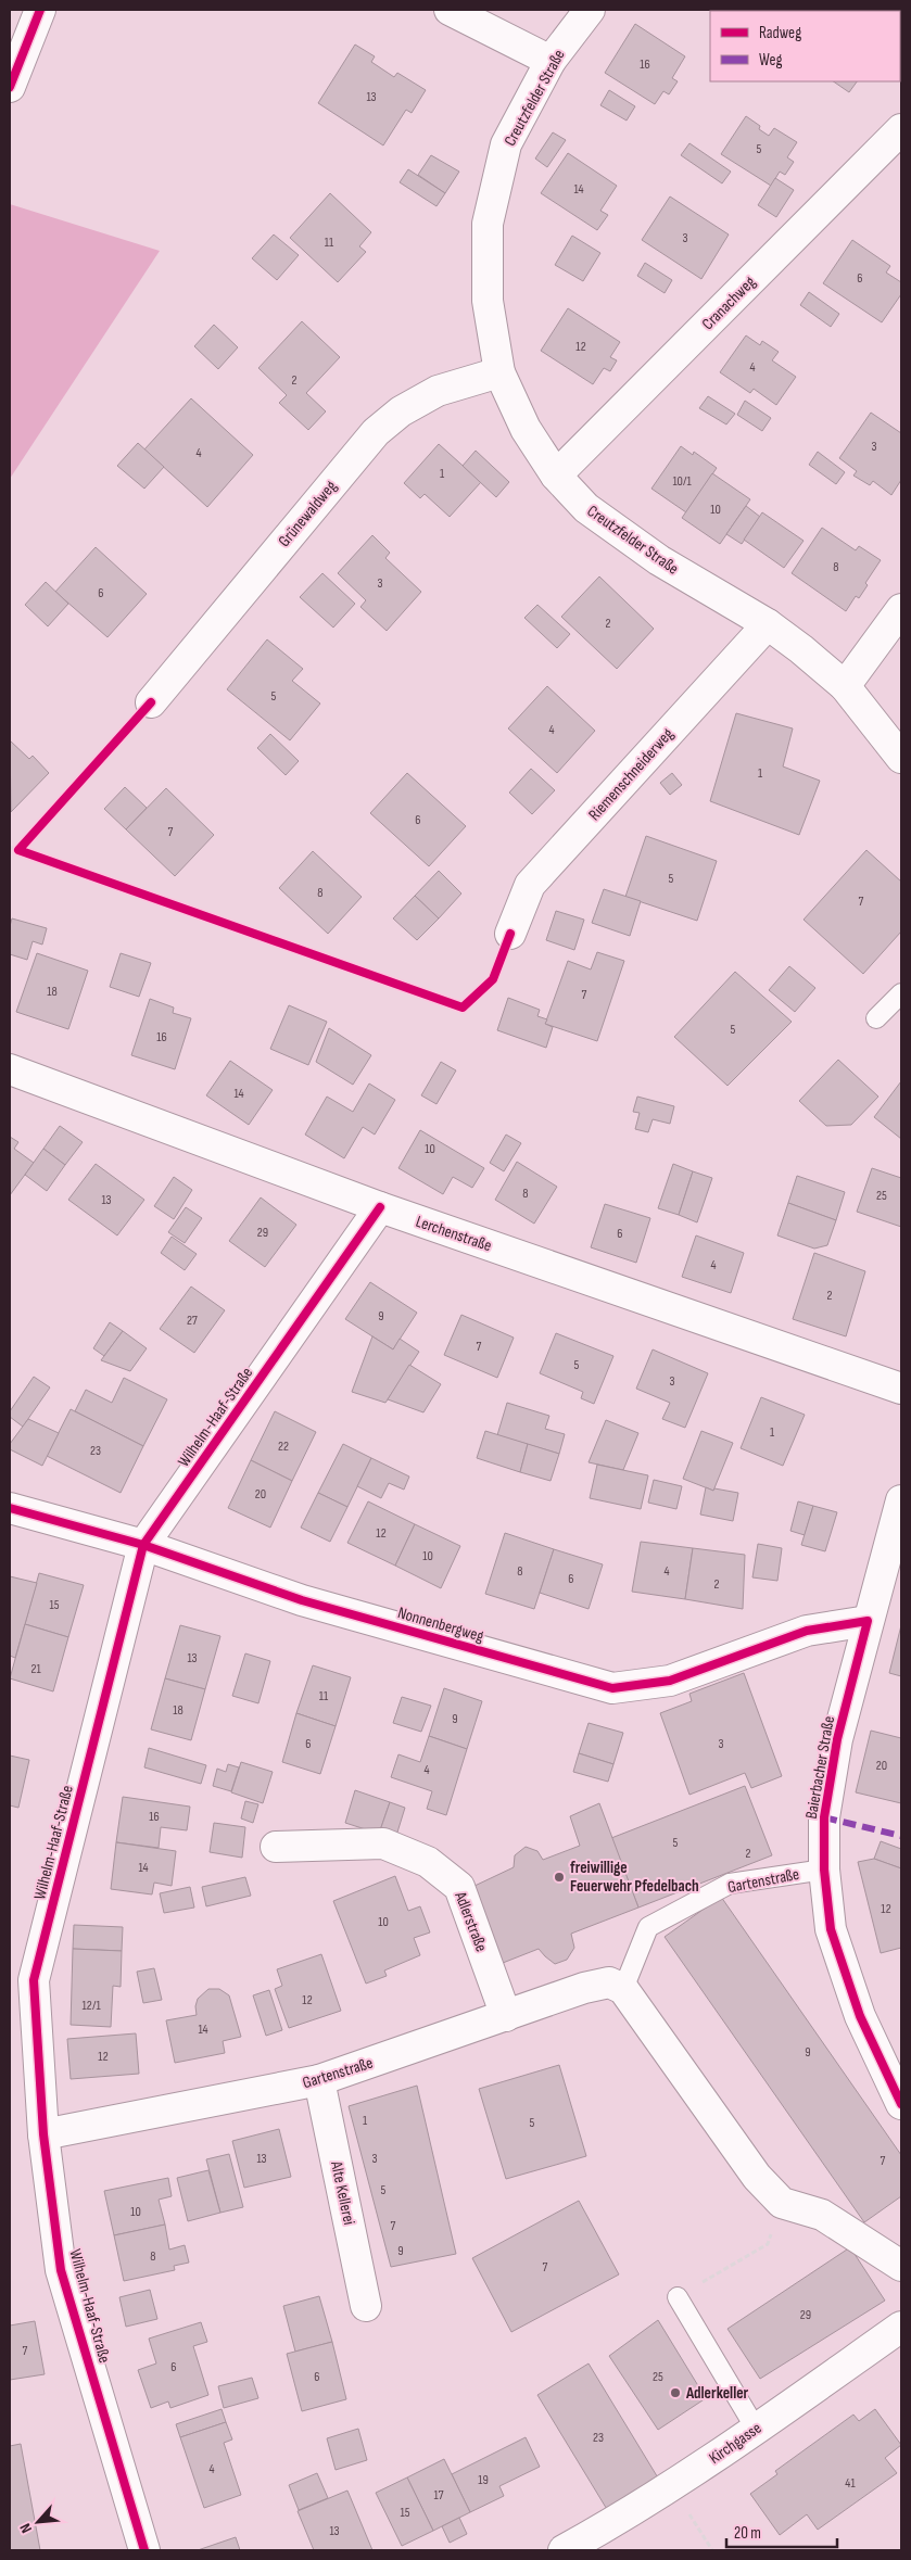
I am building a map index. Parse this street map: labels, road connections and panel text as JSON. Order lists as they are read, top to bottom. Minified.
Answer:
{"streets":{"street":["Creutzfelder Straße","Cranachweg","Grünewaldweg","Riemenschneiderweg","Lerchenstraße","Wilhelm-Haaf-Straße","Nonnenbergweg","Baierbacher Straße","Gartenstraße","Adlerstraße","Alte Kellerei","Kirchgasse"]},"crossings":[["Creutzfelder Straße","Cranachweg"],["Creutzfelder Straße","Grünewaldweg"],["Creutzfelder Straße","Riemenschneiderweg"],["Lerchenstraße","Wilhelm-Haaf-Straße"],["Wilhelm-Haaf-Straße","Nonnenbergweg"],["Wilhelm-Haaf-Straße","Gartenstraße"],["Nonnenbergweg","Baierbacher Straße"],["Baierbacher Straße","Gartenstraße"],["Gartenstraße","Adlerstraße"],["Gartenstraße","Alte Kellerei"]],"places":["freiwillige Feuerwehr Pfedelbach","Adlerkeller"],"house_numbers":["16","13","5","14","3","11","6","12","4","2","3","4","1","10/1","10","8","3","6","2","5","4","1","6","7","5","8","7","18","7","5","16","14","10","8","25","13","29","6","4","2","9","27","7","5","3","1","22","23","20","12","10","8","4","6","2","15","13","21","11","18","9","6","3","20","4","16","5","2","14","12","10","12","12/1","14","9","12","1","5","13","3","7","5","10","7","9","8","7","29","7","6","6","25","23","4","19","41","17","15","13"],"legend":["Radweg","Weg"],"scale_bar":"20 m","north":"bottom left"}
